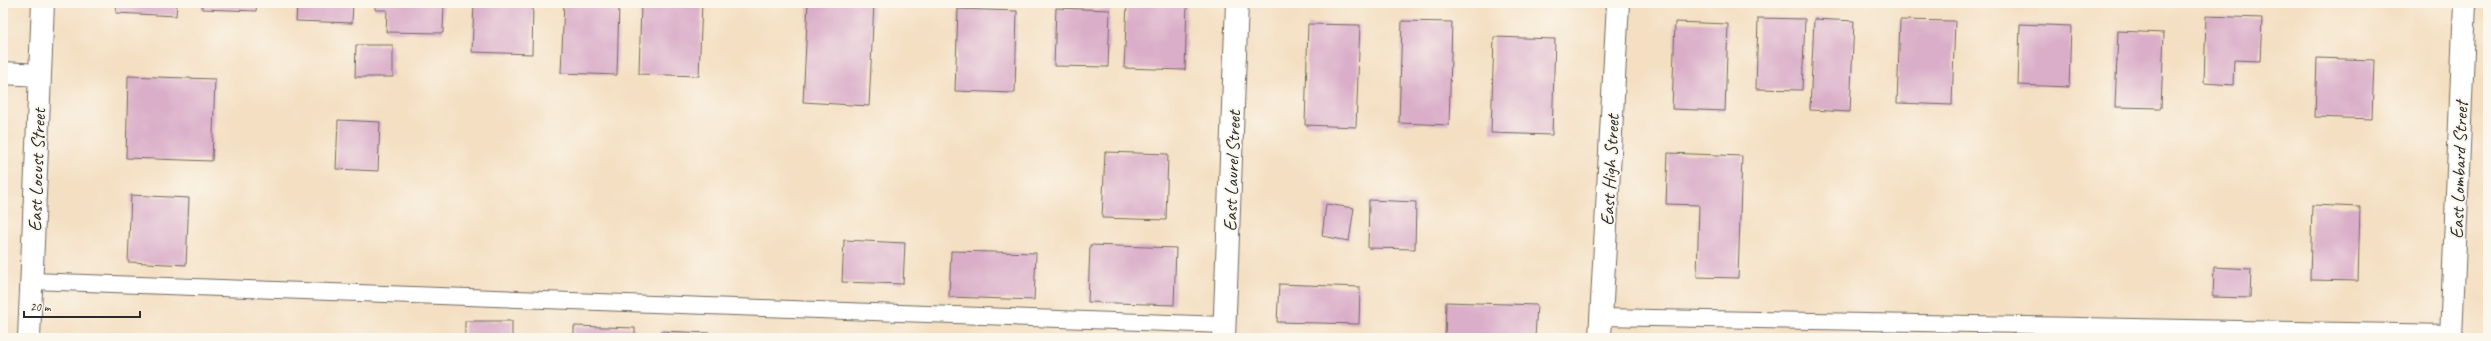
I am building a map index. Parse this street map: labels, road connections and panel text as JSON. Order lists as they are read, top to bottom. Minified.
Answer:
{"streets":{"street":["East Locust Street","East High Street","East Lombard Street","East Laurel Street"]},"scale_bar":"20 m"}
